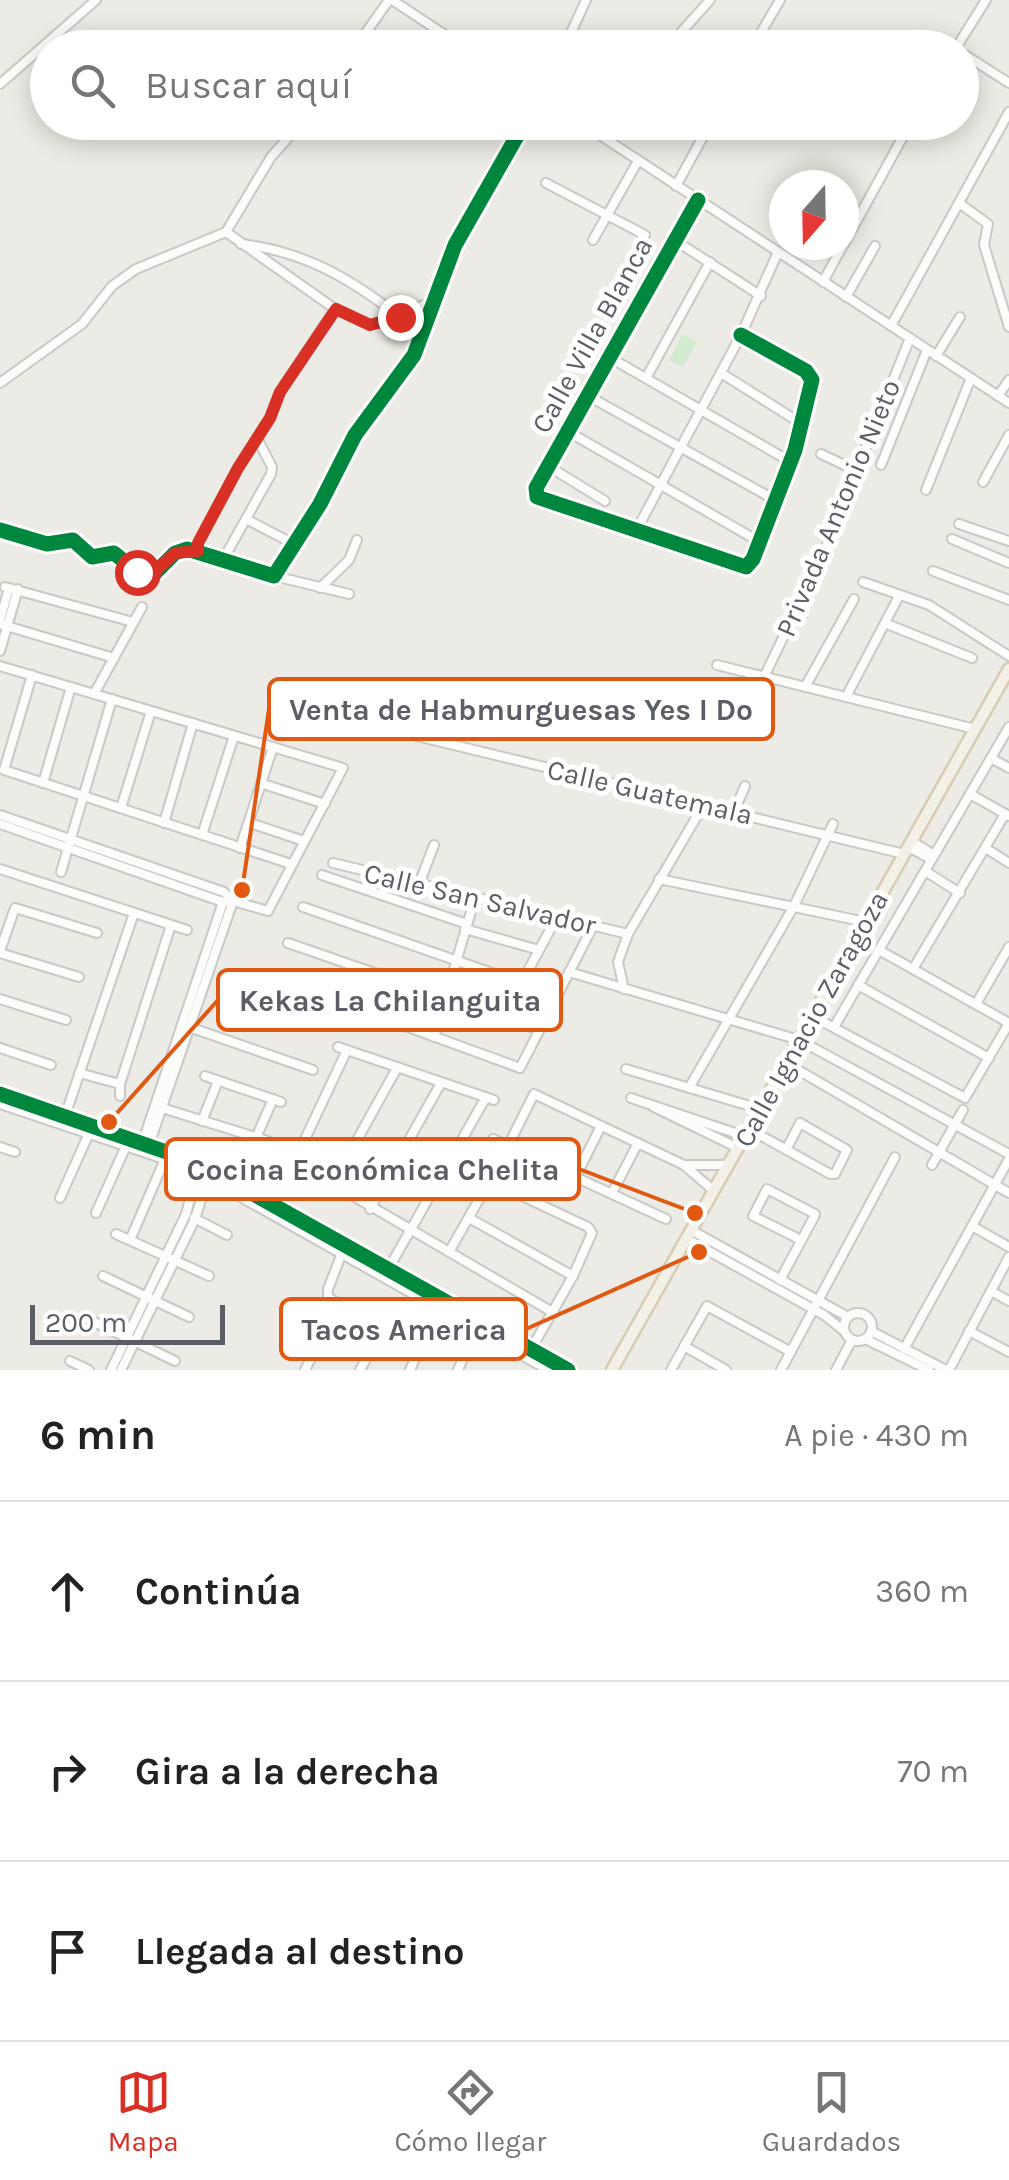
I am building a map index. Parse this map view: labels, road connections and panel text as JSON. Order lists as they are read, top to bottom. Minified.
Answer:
{"streets":{"main road":["Calle Ignacio Zaragoza"],"street":["Calle Villa Blanca","Privada Antonio Nieto","Calle Guatemala","Calle San Salvador"]},"crossings":[["Calle Guatemala","Calle Ignacio Zaragoza"]],"places":["Venta de Habmurguesas Yes I Do","Kekas La Chilanguita","Cocina Económica Chelita","Tacos America"],"scale_bar":"200 m","north":"bottom","page":{"search":"Buscar aquí","scale":"200 m","heading":["6 min","A pie · 430 m"],"list":[["Continúa","360 m"],["Gira a la derecha","70 m"],"Llegada al destino"],"nav":["Mapa","Cómo llegar","Guardados"]}}
